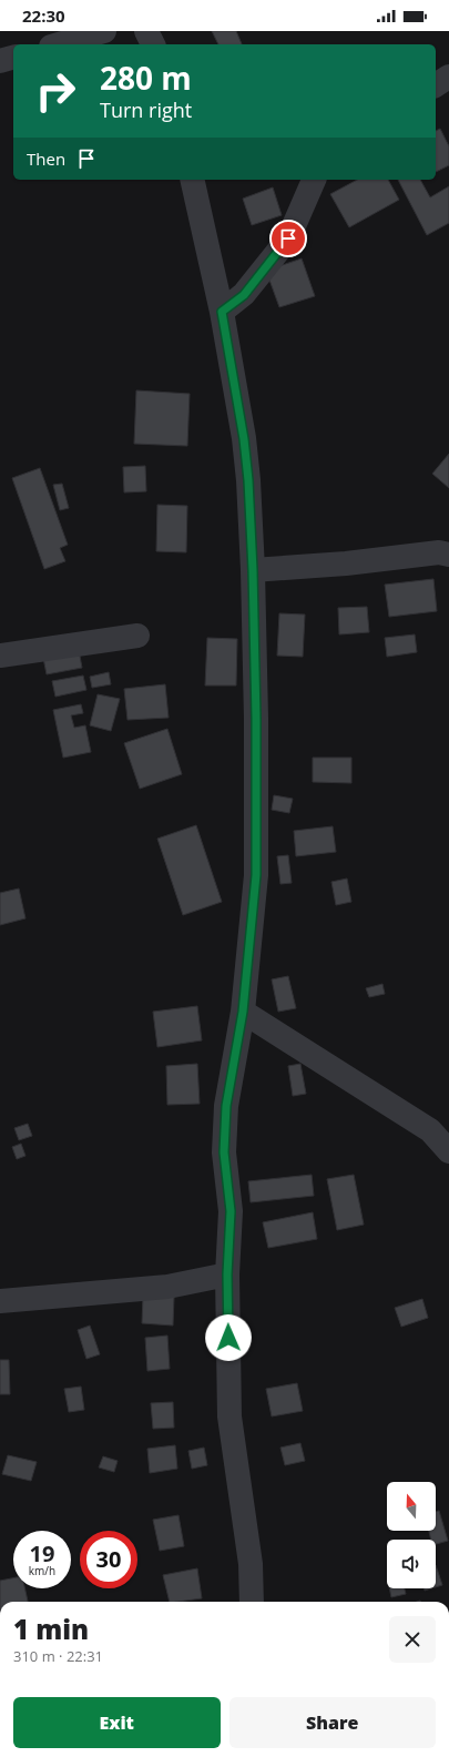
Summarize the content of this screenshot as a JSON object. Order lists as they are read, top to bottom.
{
  "north": "top",
  "page": {
    "status": "22:30",
    "turn": ["280 m", "Turn right"],
    "then": "Then",
    "speed": "19 km/h",
    "limit": "30",
    "heading": ["1 min", "310 m · 22:31"],
    "buttons": ["Exit", "Share"]
  }
}
